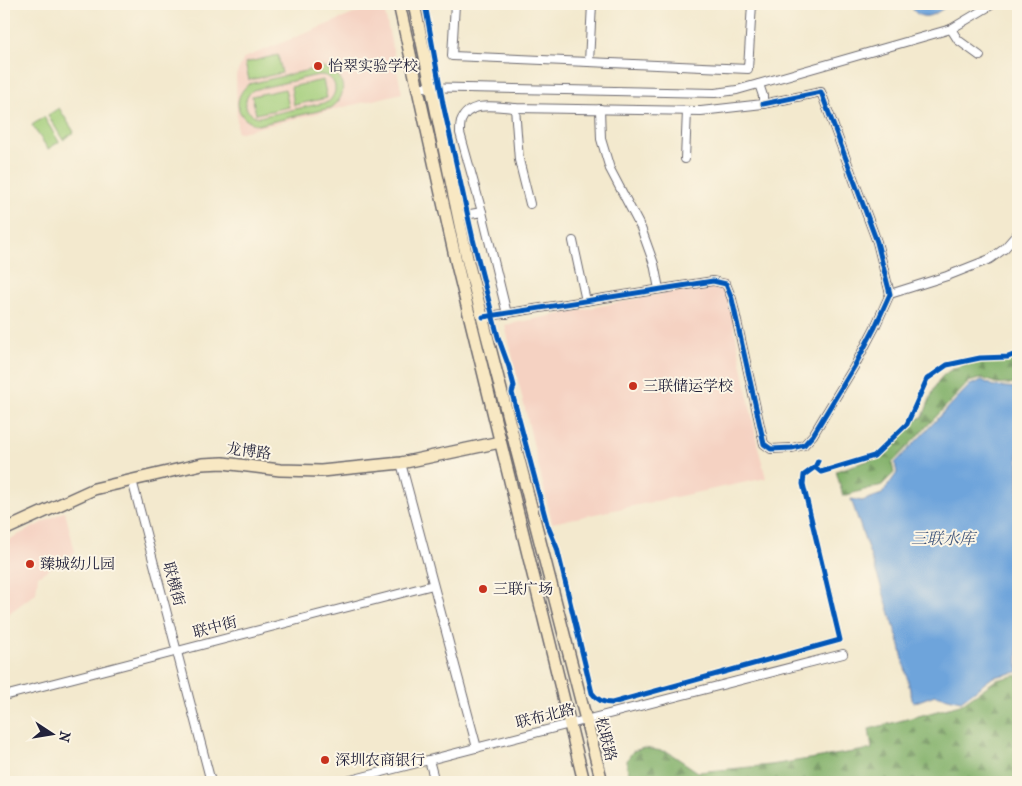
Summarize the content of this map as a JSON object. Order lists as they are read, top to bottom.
{
  "streets": {
    "street": [
      "龙博路",
      "联横街",
      "联中街",
      "联布北路",
      "松联路"
    ]
  },
  "crossings": [
    ["龙博路", "联横街"],
    ["联横街", "联中街"],
    ["联布北路", "松联路"]
  ],
  "water": ["三联水库"],
  "places": [
    "怡翠实验学校",
    "三联储运学校",
    "臻城幼儿园",
    "三联广场",
    "深圳农商银行"
  ],
  "north": "right"
}
